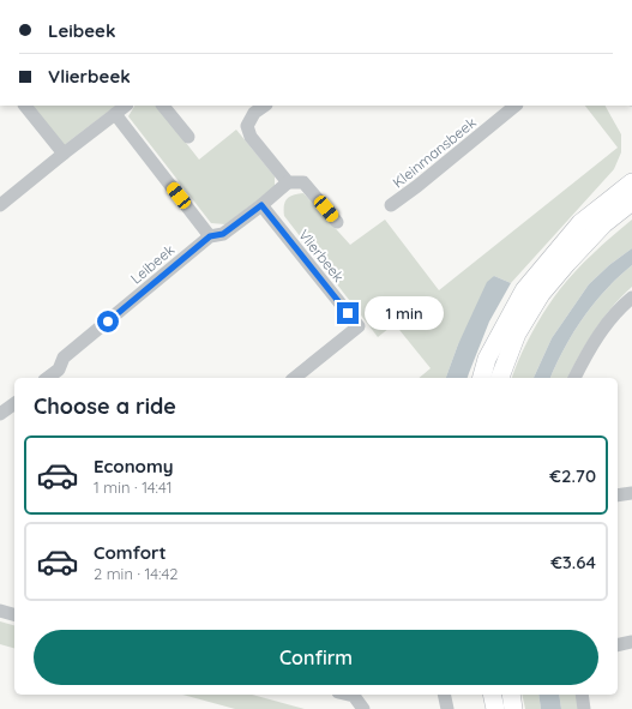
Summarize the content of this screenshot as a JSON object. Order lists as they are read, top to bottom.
{
  "streets": {
    "street": ["Kleinmansbeek", "Vlierbeek", "Leibeek"]
  },
  "crossings": [
    ["Vlierbeek", "Leibeek"]
  ],
  "page": {
    "banner": ["Leibeek", "Vlierbeek"],
    "bubble": "1 min",
    "heading": "Choose a ride",
    "list": [
      {
        "name": "Economy",
        "note": "1 min · 14:41",
        "value": "€2.70"
      },
      {
        "name": "Comfort",
        "note": "2 min · 14:42",
        "value": "€3.64"
      }
    ],
    "buttons": "Confirm"
  }
}
